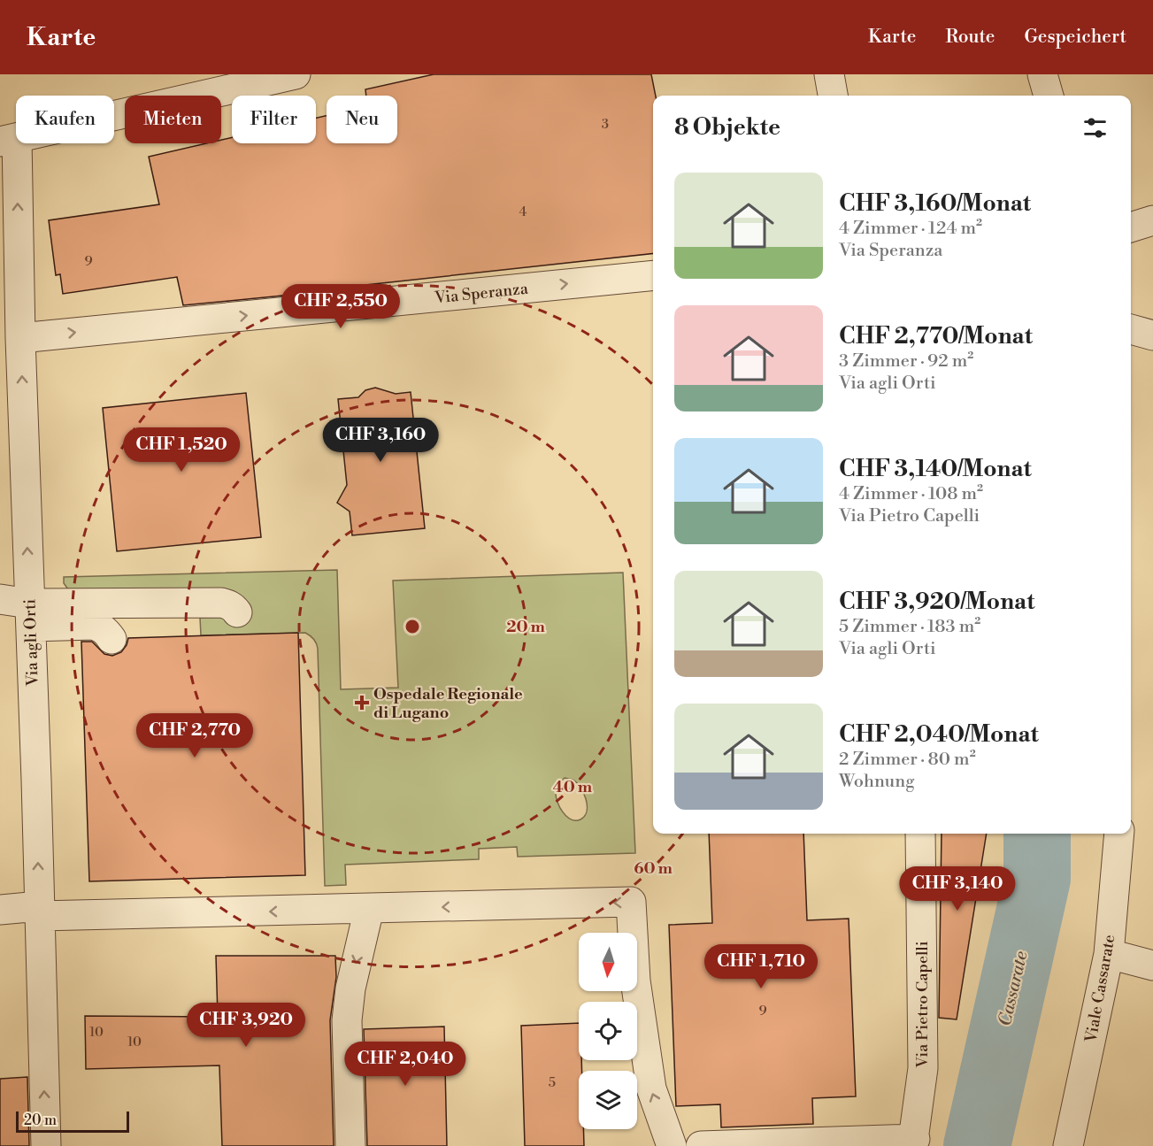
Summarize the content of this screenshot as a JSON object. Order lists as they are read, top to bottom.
{
  "streets": {
    "street": [
      "Via Speranza",
      "Via agli Orti",
      "Viale Cassarate",
      "Via Pietro Capelli"
    ]
  },
  "crossings": [
    ["Via Speranza", "Via agli Orti"]
  ],
  "one_way": ["Via agli Orti"],
  "water": ["Cassarate"],
  "places": {
    "health": ["Ospedale Regionale di Lugano"]
  },
  "house_numbers": [
    "3",
    "4",
    "9",
    "9",
    "10",
    "10",
    "5"
  ],
  "scale_bar": "20 m",
  "north": "bottom",
  "page": {
    "header": "Karte",
    "nav": ["Karte", "Route", "Gespeichert"],
    "chip": [
      "Kaufen",
      "Mieten",
      "Filter",
      "Neu"
    ],
    "heading": "8 Objekte",
    "list": [
      {
        "name": "CHF 3,160/Monat",
        "note": "4 Zimmer · 124 m² · Via Speranza"
      },
      {
        "name": "CHF 2,770/Monat",
        "note": "3 Zimmer · 92 m² · Via agli Orti"
      },
      {
        "name": "CHF 3,140/Monat",
        "note": "4 Zimmer · 108 m² · Via Pietro Capelli"
      },
      {
        "name": "CHF 3,920/Monat",
        "note": "5 Zimmer · 183 m² · Via agli Orti"
      },
      {
        "name": "CHF 2,040/Monat",
        "note": "2 Zimmer · 80 m² · Wohnung"
      }
    ],
    "price": [
      "CHF 2,550",
      "CHF 3,160",
      "CHF 1,520",
      "CHF 2,770",
      "CHF 3,140",
      "CHF 1,710",
      "CHF 3,920",
      "CHF 2,040"
    ],
    "scale": "20 m"
  },
  "rings": ["20 m", "40 m", "60 m"]
}
